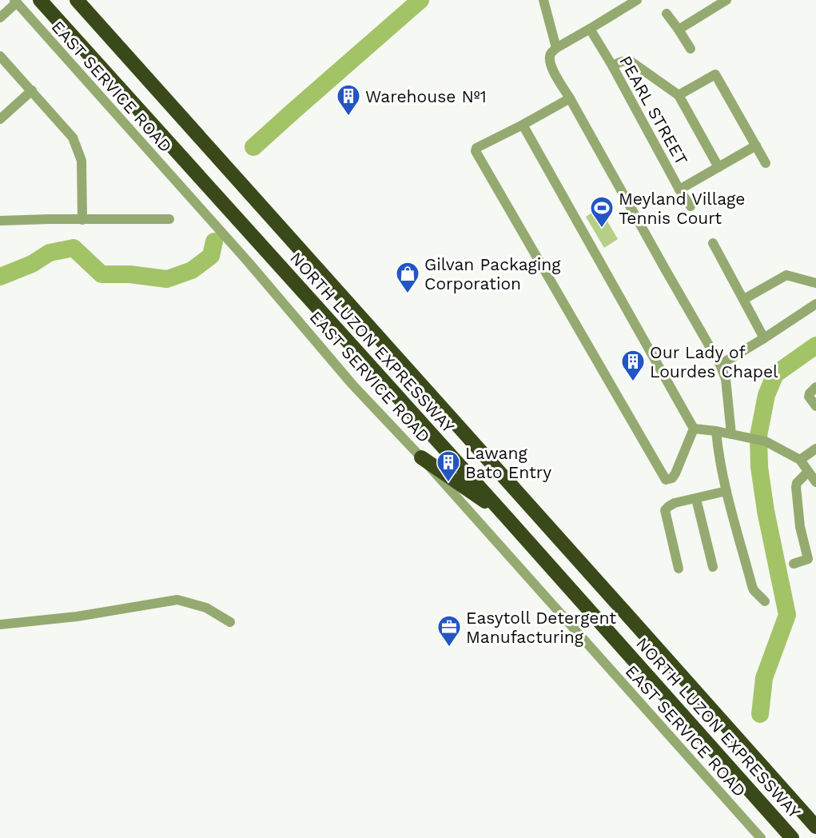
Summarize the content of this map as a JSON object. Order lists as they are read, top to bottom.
{
  "streets": {
    "highway": ["NORTH LUZON EXPRESSWAY"],
    "street": ["EAST SERVICE ROAD", "PEARL STREET"]
  },
  "places": {
    "building": ["Warehouse №1", "Our Lady of Lourdes Chapel", "Lawang Bato Entry"],
    "sports": ["Meyland Village Tennis Court"],
    "shop": ["Gilvan Packaging Corporation"],
    "office": ["Easytoll Detergent Manufacturing"]
  }
}
